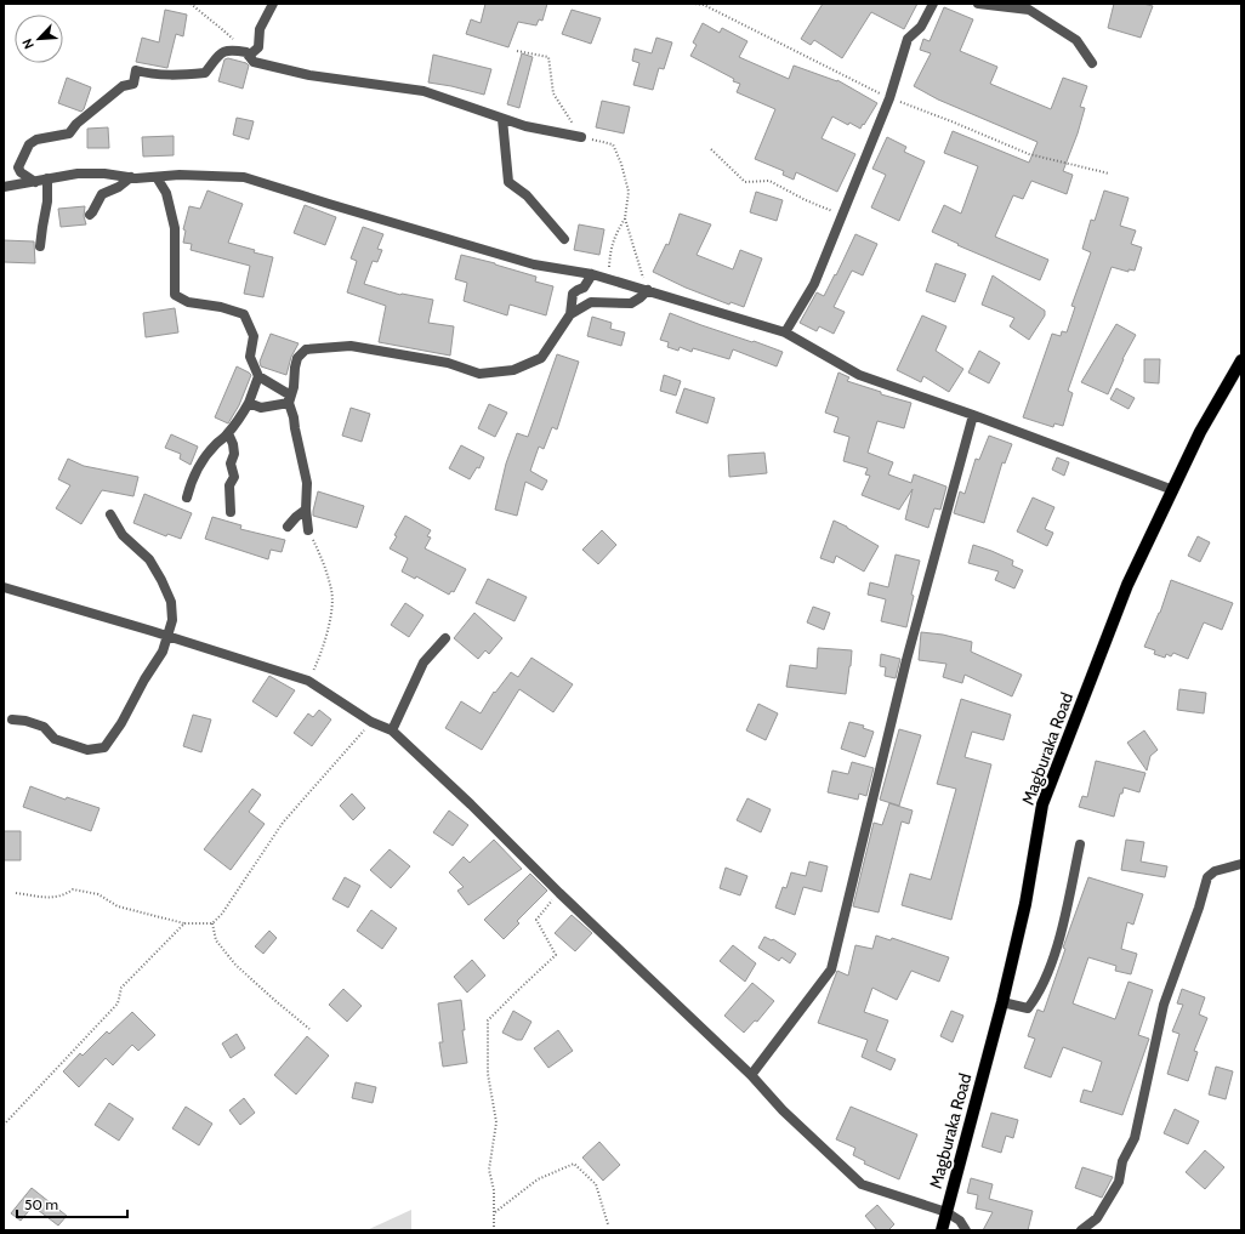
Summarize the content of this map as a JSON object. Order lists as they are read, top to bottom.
{
  "streets": {
    "main road": ["Magburaka Road"]
  },
  "scale_bar": "50 m",
  "north": "bottom left"
}
